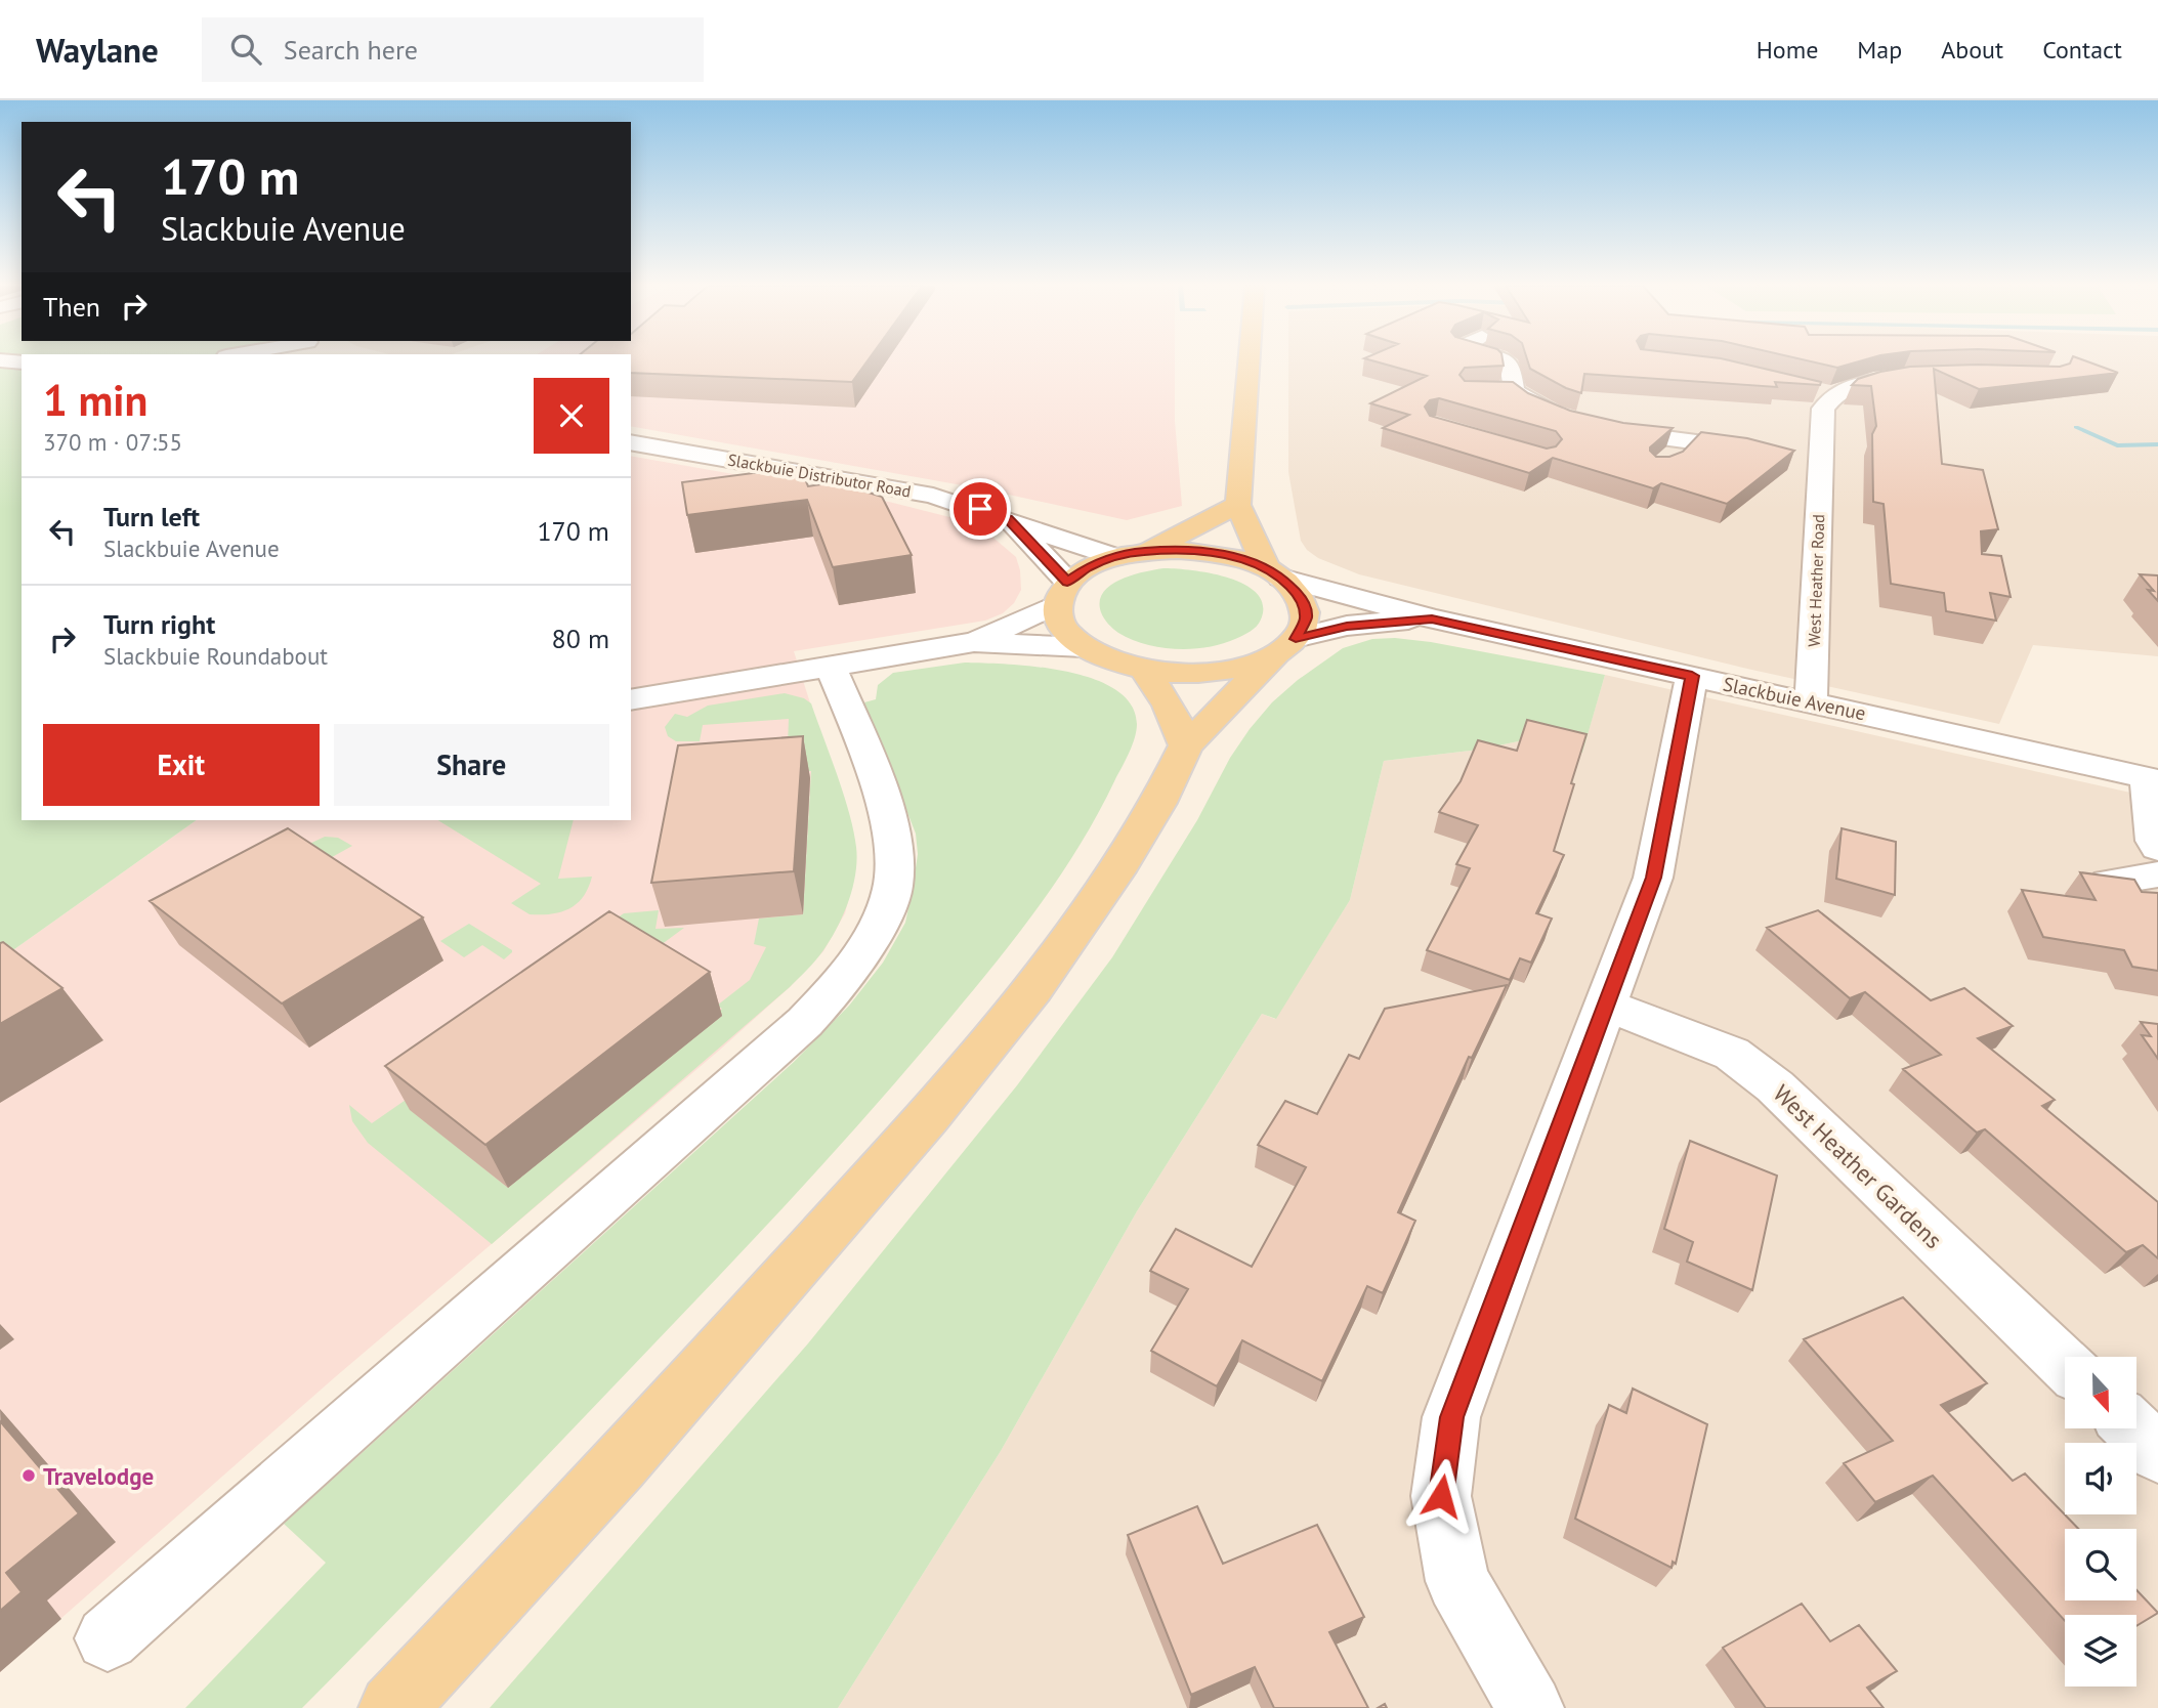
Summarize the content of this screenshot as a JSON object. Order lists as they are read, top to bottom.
{
  "streets": {
    "street": [
      "Slackbuie Distributor Road",
      "West Heather Road",
      "Slackbuie Avenue",
      "West Heather Gardens"
    ]
  },
  "crossings": [
    ["West Heather Road", "Slackbuie Avenue"]
  ],
  "places": ["Travelodge"],
  "north": "bottom",
  "page": {
    "header": "Waylane",
    "search": "Search here",
    "nav": [
      "Home",
      "Map",
      "About",
      "Contact"
    ],
    "turn": ["170 m", "Slackbuie Avenue"],
    "then": "Then",
    "heading": ["1 min", "370 m · 07:55"],
    "list": [
      {
        "name": "Turn left",
        "note": "Slackbuie Avenue",
        "value": "170 m"
      },
      {
        "name": "Turn right",
        "note": "Slackbuie Roundabout",
        "value": "80 m"
      }
    ],
    "buttons": ["Exit", "Share"]
  }
}
